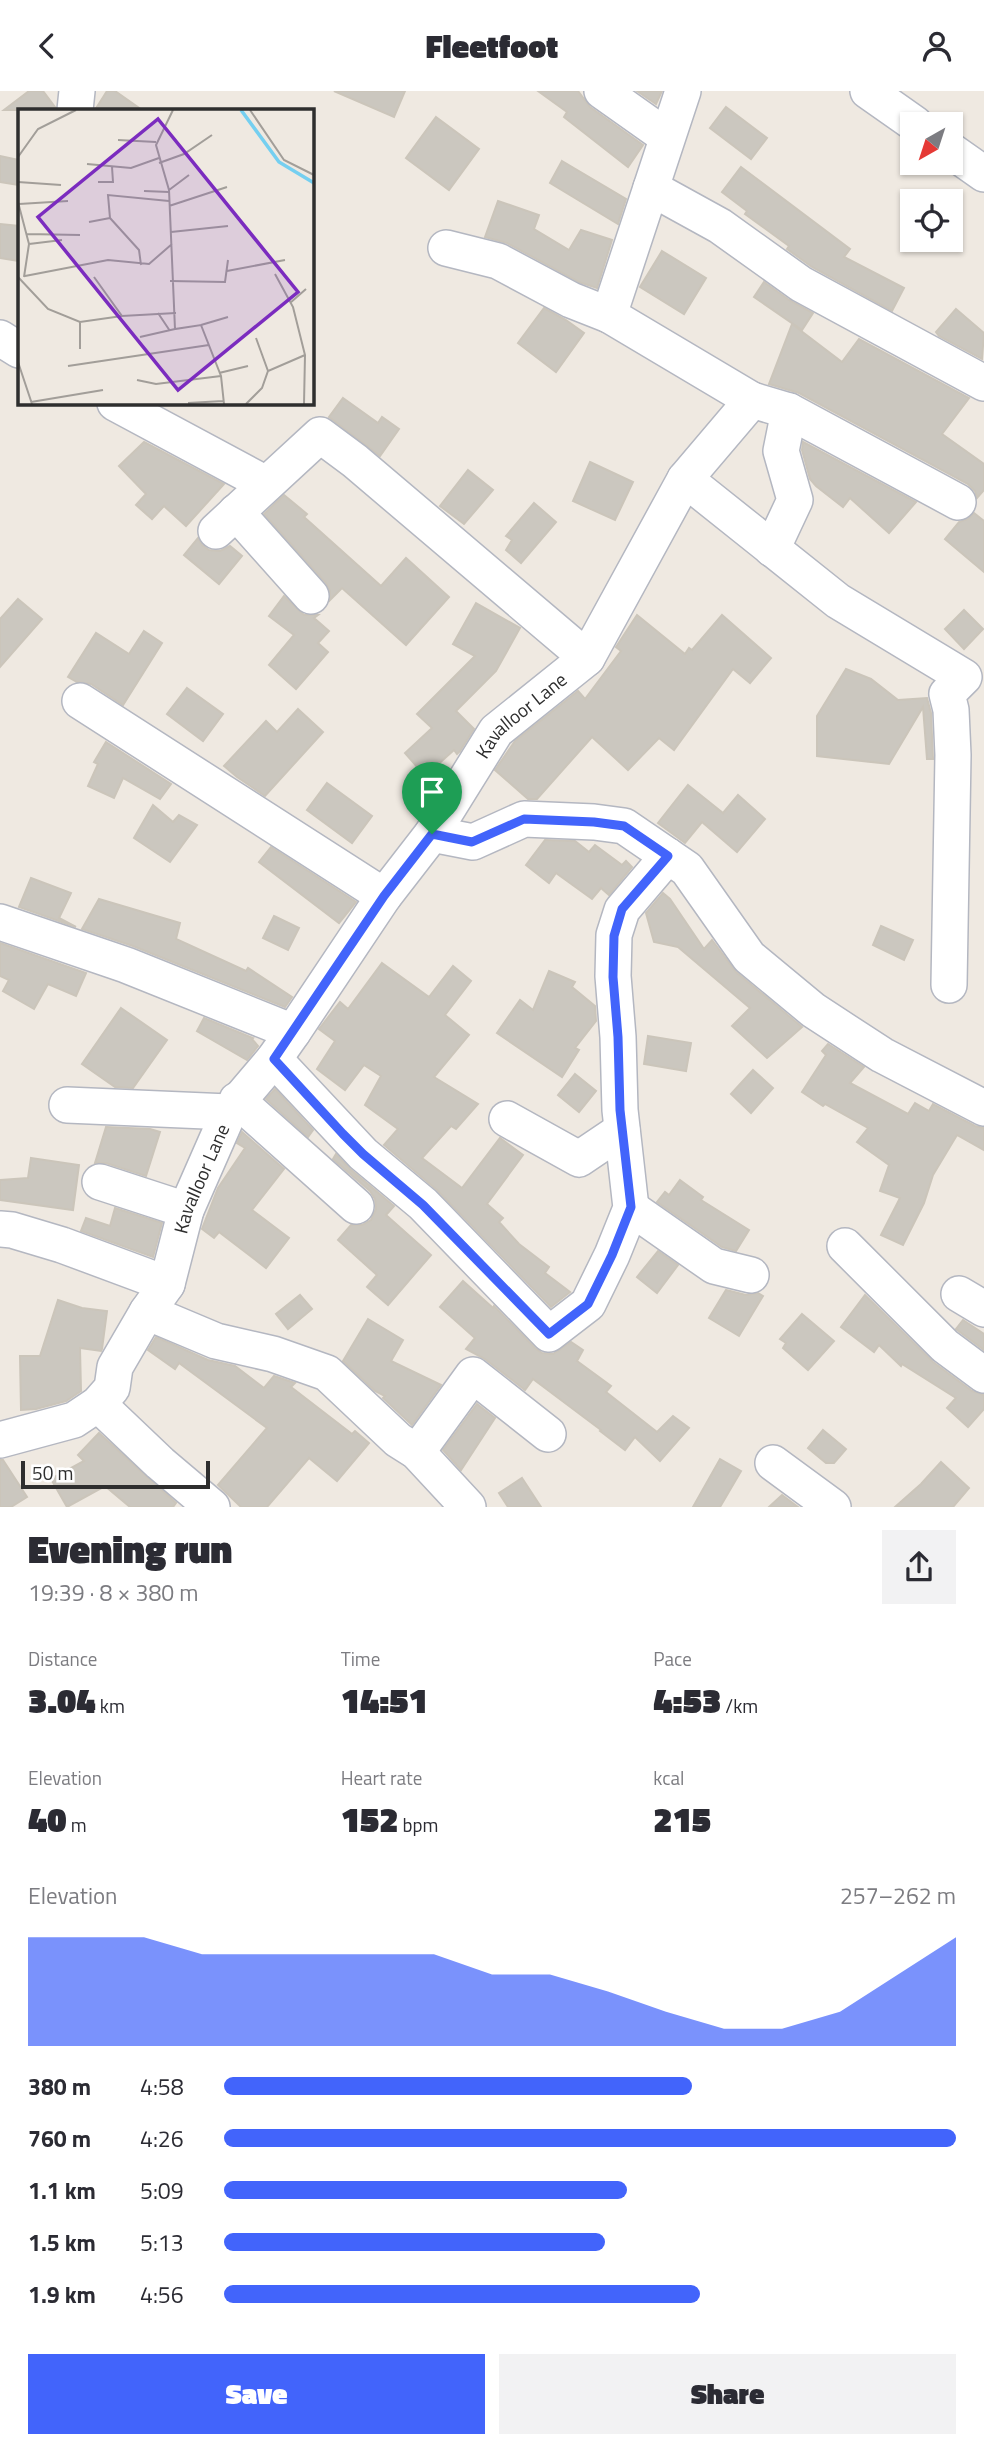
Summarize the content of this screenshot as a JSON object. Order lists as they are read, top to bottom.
{
  "streets": {
    "street": ["Kavalloor Lane"]
  },
  "scale_bar": "50 m",
  "north": "bottom left",
  "page": {
    "header": "Fleetfoot",
    "scale": "50 m",
    "heading": ["Evening run", "19:39 · 8 × 380 m"],
    "stats": [
      ["Distance", "3.04 km"],
      ["Time", "14:51"],
      ["Pace", "4:53 /km"],
      ["Elevation", "40 m"],
      ["Heart rate", "152 bpm"],
      ["kcal", "215"]
    ],
    "chart": ["Elevation", "257–262 m"],
    "list": [
      {
        "name": "380 m",
        "note": "4:58"
      },
      {
        "name": "760 m",
        "note": "4:26"
      },
      {
        "name": "1.1 km",
        "note": "5:09"
      },
      {
        "name": "1.5 km",
        "note": "5:13"
      },
      {
        "name": "1.9 km",
        "note": "4:56"
      }
    ],
    "buttons": ["Save", "Share"]
  }
}
